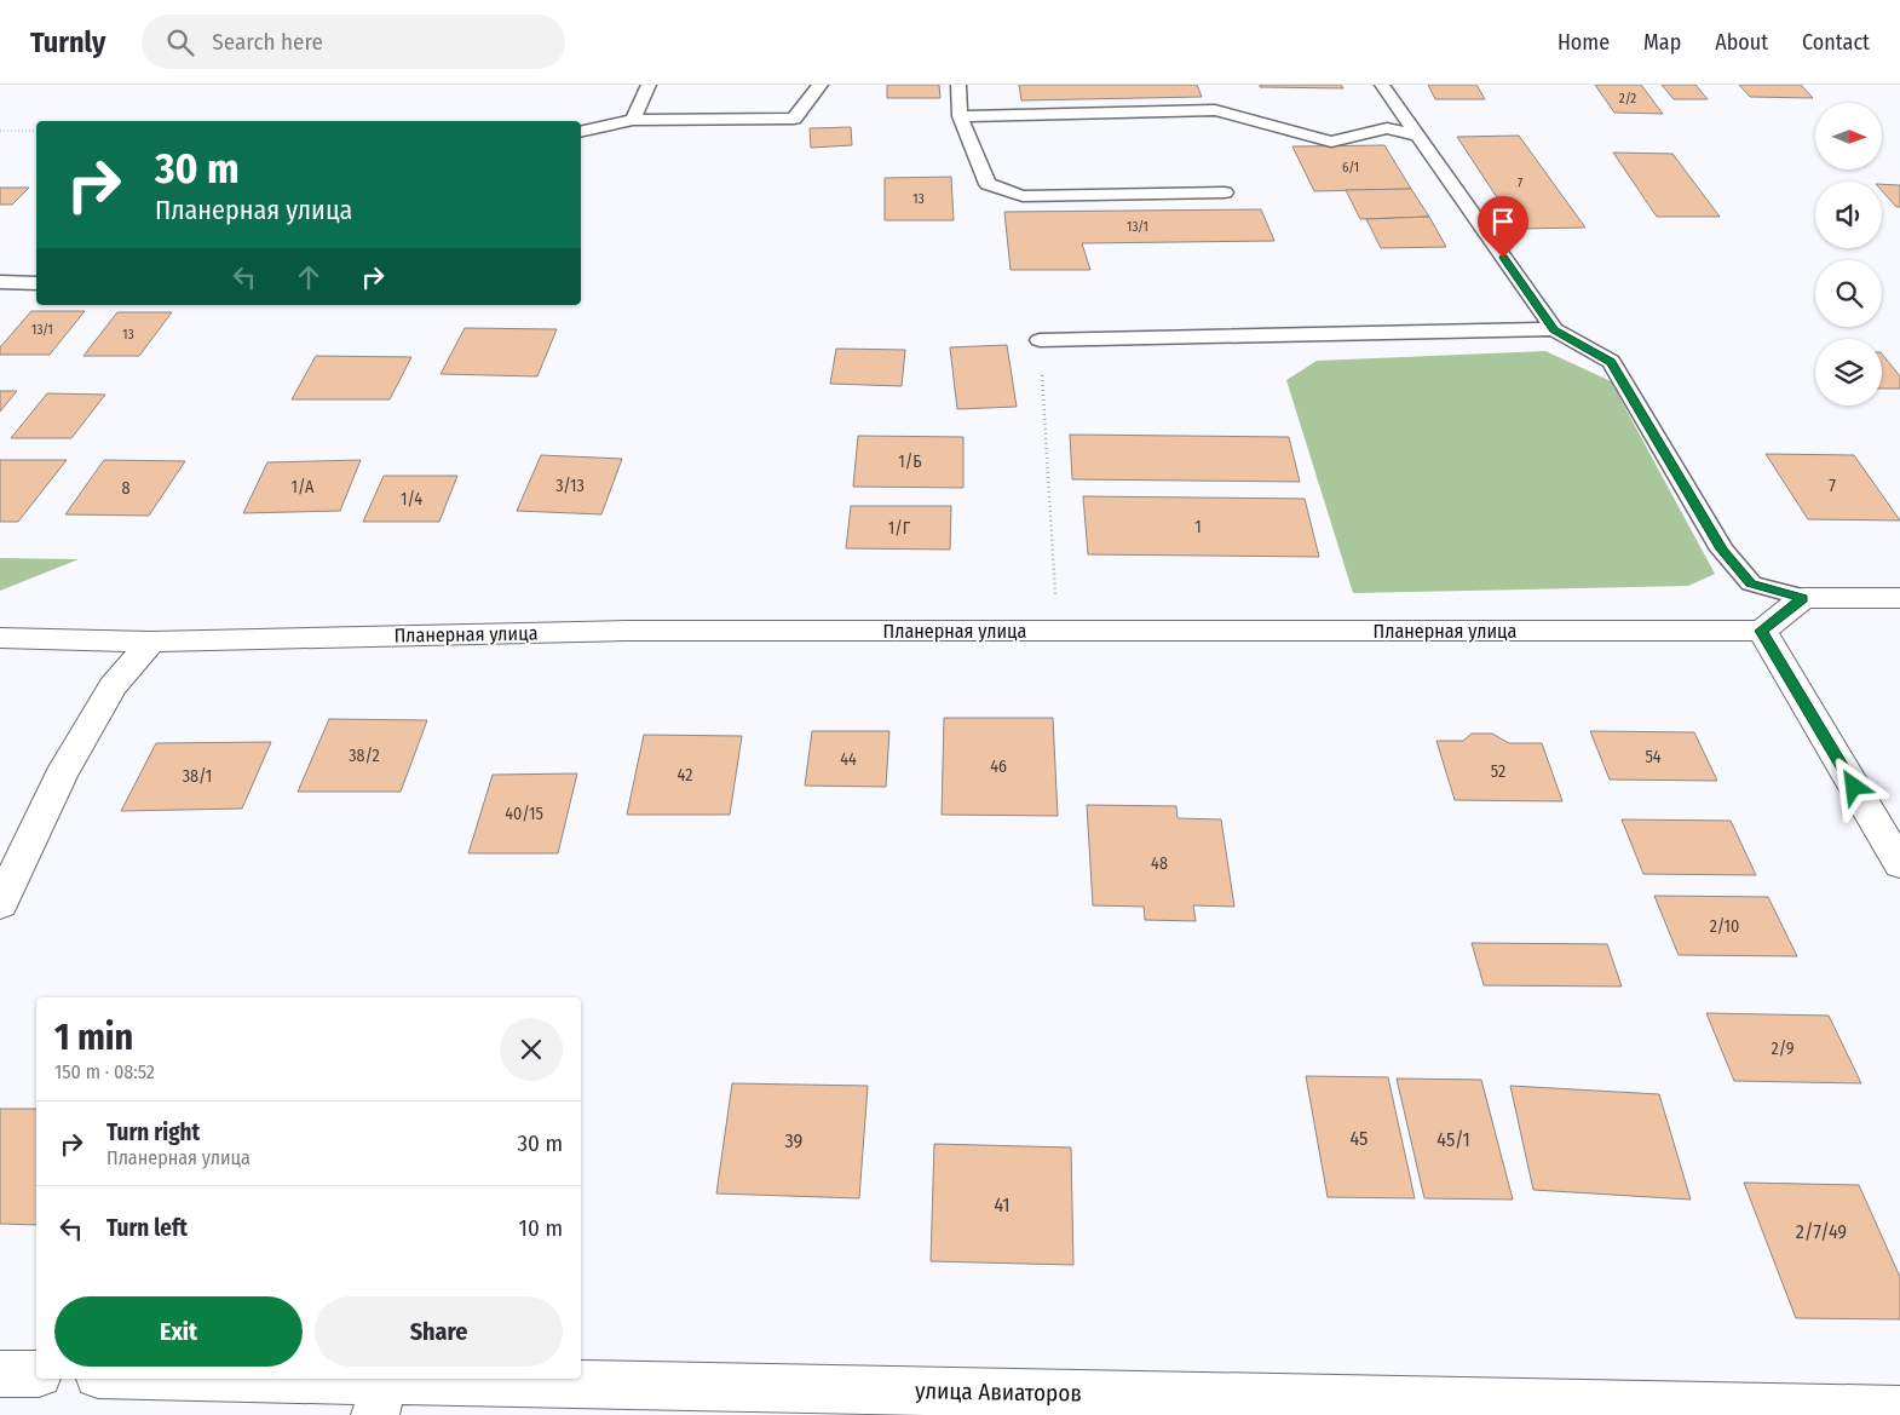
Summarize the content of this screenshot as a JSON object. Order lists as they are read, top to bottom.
{
  "streets": {
    "street": ["Планерная улица", "улица Авиаторов"]
  },
  "house_numbers": [
    "2/2",
    "6/1",
    "7",
    "13",
    "13/1",
    "13/1",
    "13",
    "1/Б",
    "3/13",
    "7",
    "1/А",
    "8",
    "1/4",
    "1",
    "1/Г",
    "38/2",
    "54",
    "44",
    "46",
    "52",
    "42",
    "38/1",
    "40/15",
    "48",
    "2/10",
    "2/9",
    "45",
    "45/1",
    "39",
    "41",
    "2/7/49"
  ],
  "north": "right",
  "page": {
    "header": "Turnly",
    "search": "Search here",
    "nav": [
      "Home",
      "Map",
      "About",
      "Contact"
    ],
    "turn": ["30 m", "Планерная улица"],
    "heading": ["1 min", "150 m · 08:52"],
    "list": [
      {
        "name": "Turn right",
        "note": "Планерная улица",
        "value": "30 m"
      },
      {
        "name": "Turn left",
        "value": "10 m"
      }
    ],
    "buttons": ["Exit", "Share"]
  }
}
